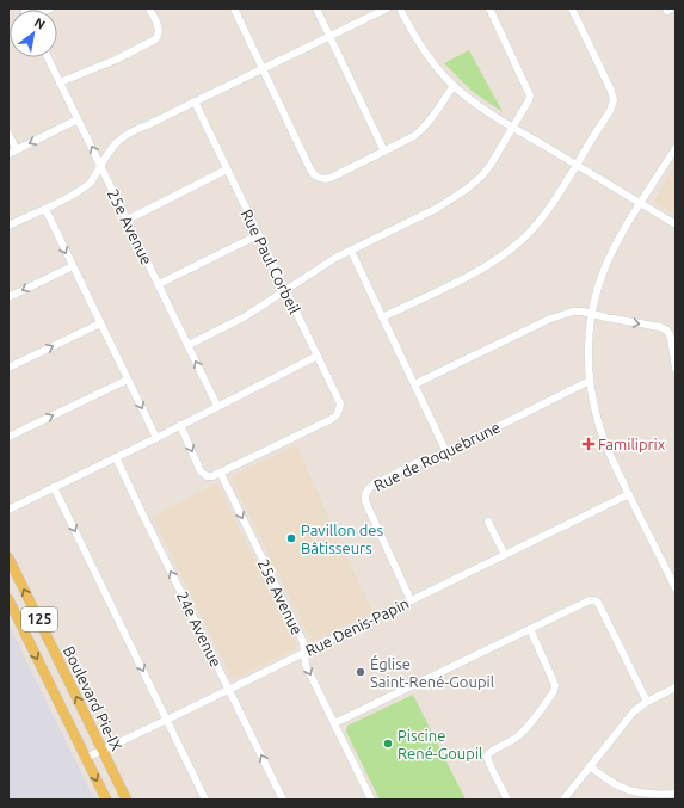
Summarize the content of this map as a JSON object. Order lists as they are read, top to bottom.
{
  "streets": {
    "main road": ["125", "Boulevard Pie-IX"],
    "street": [
      "25e Avenue",
      "Rue Paul Corbeil",
      "Rue de Roquebrune",
      "Rue Denis-Papin",
      "24e Avenue"
    ]
  },
  "crossings": [
    ["25e Avenue", "Rue Paul Corbeil"],
    ["25e Avenue", "Rue Denis-Papin"],
    ["Rue de Roquebrune", "Rue Denis-Papin"],
    ["125", "Rue Denis-Papin"],
    ["Rue Denis-Papin", "24e Avenue"],
    ["Rue Denis-Papin", "Boulevard Pie-IX"]
  ],
  "one_way": ["24e Avenue"],
  "places": {
    "health": ["Familiprix"],
    "other": ["Pavillon des Bâtisseurs", "Église Saint-René-Goupil", "Piscine René-Goupil"]
  },
  "north": "top right"
}
